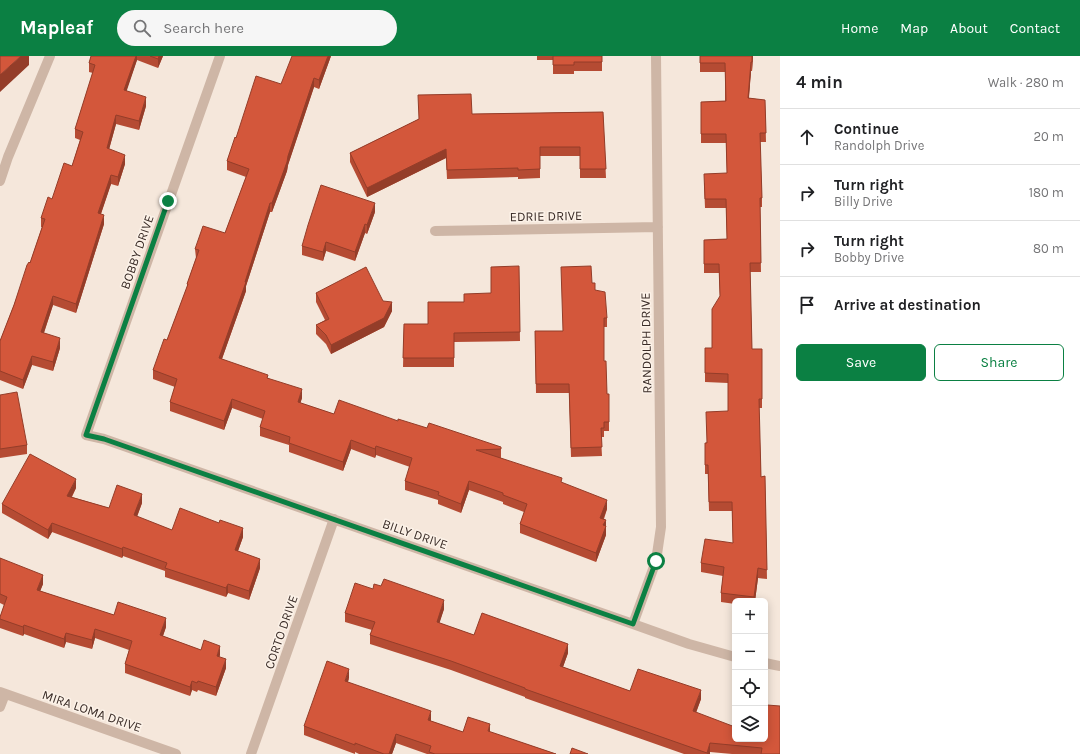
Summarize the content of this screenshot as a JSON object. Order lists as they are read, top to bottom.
{
  "streets": {
    "street": [
      "EDRIE DRIVE",
      "BOBBY DRIVE",
      "RANDOLPH DRIVE",
      "BILLY DRIVE",
      "CORTO DRIVE",
      "MIRA LOMA DRIVE"
    ]
  },
  "crossings": [
    ["EDRIE DRIVE", "RANDOLPH DRIVE"],
    ["BOBBY DRIVE", "BILLY DRIVE"],
    ["RANDOLPH DRIVE", "BILLY DRIVE"],
    ["BILLY DRIVE", "CORTO DRIVE"]
  ],
  "page": {
    "header": "Mapleaf",
    "search": "Search here",
    "nav": [
      "Home",
      "Map",
      "About",
      "Contact"
    ],
    "heading": ["4 min", "Walk · 280 m"],
    "list": [
      ["Continue", "Randolph Drive", "20 m"],
      ["Turn right", "Billy Drive", "180 m"],
      ["Turn right", "Bobby Drive", "80 m"],
      "Arrive at destination"
    ],
    "buttons": ["Save", "Share"],
    "map_buttons": ["+", "−"]
  }
}
